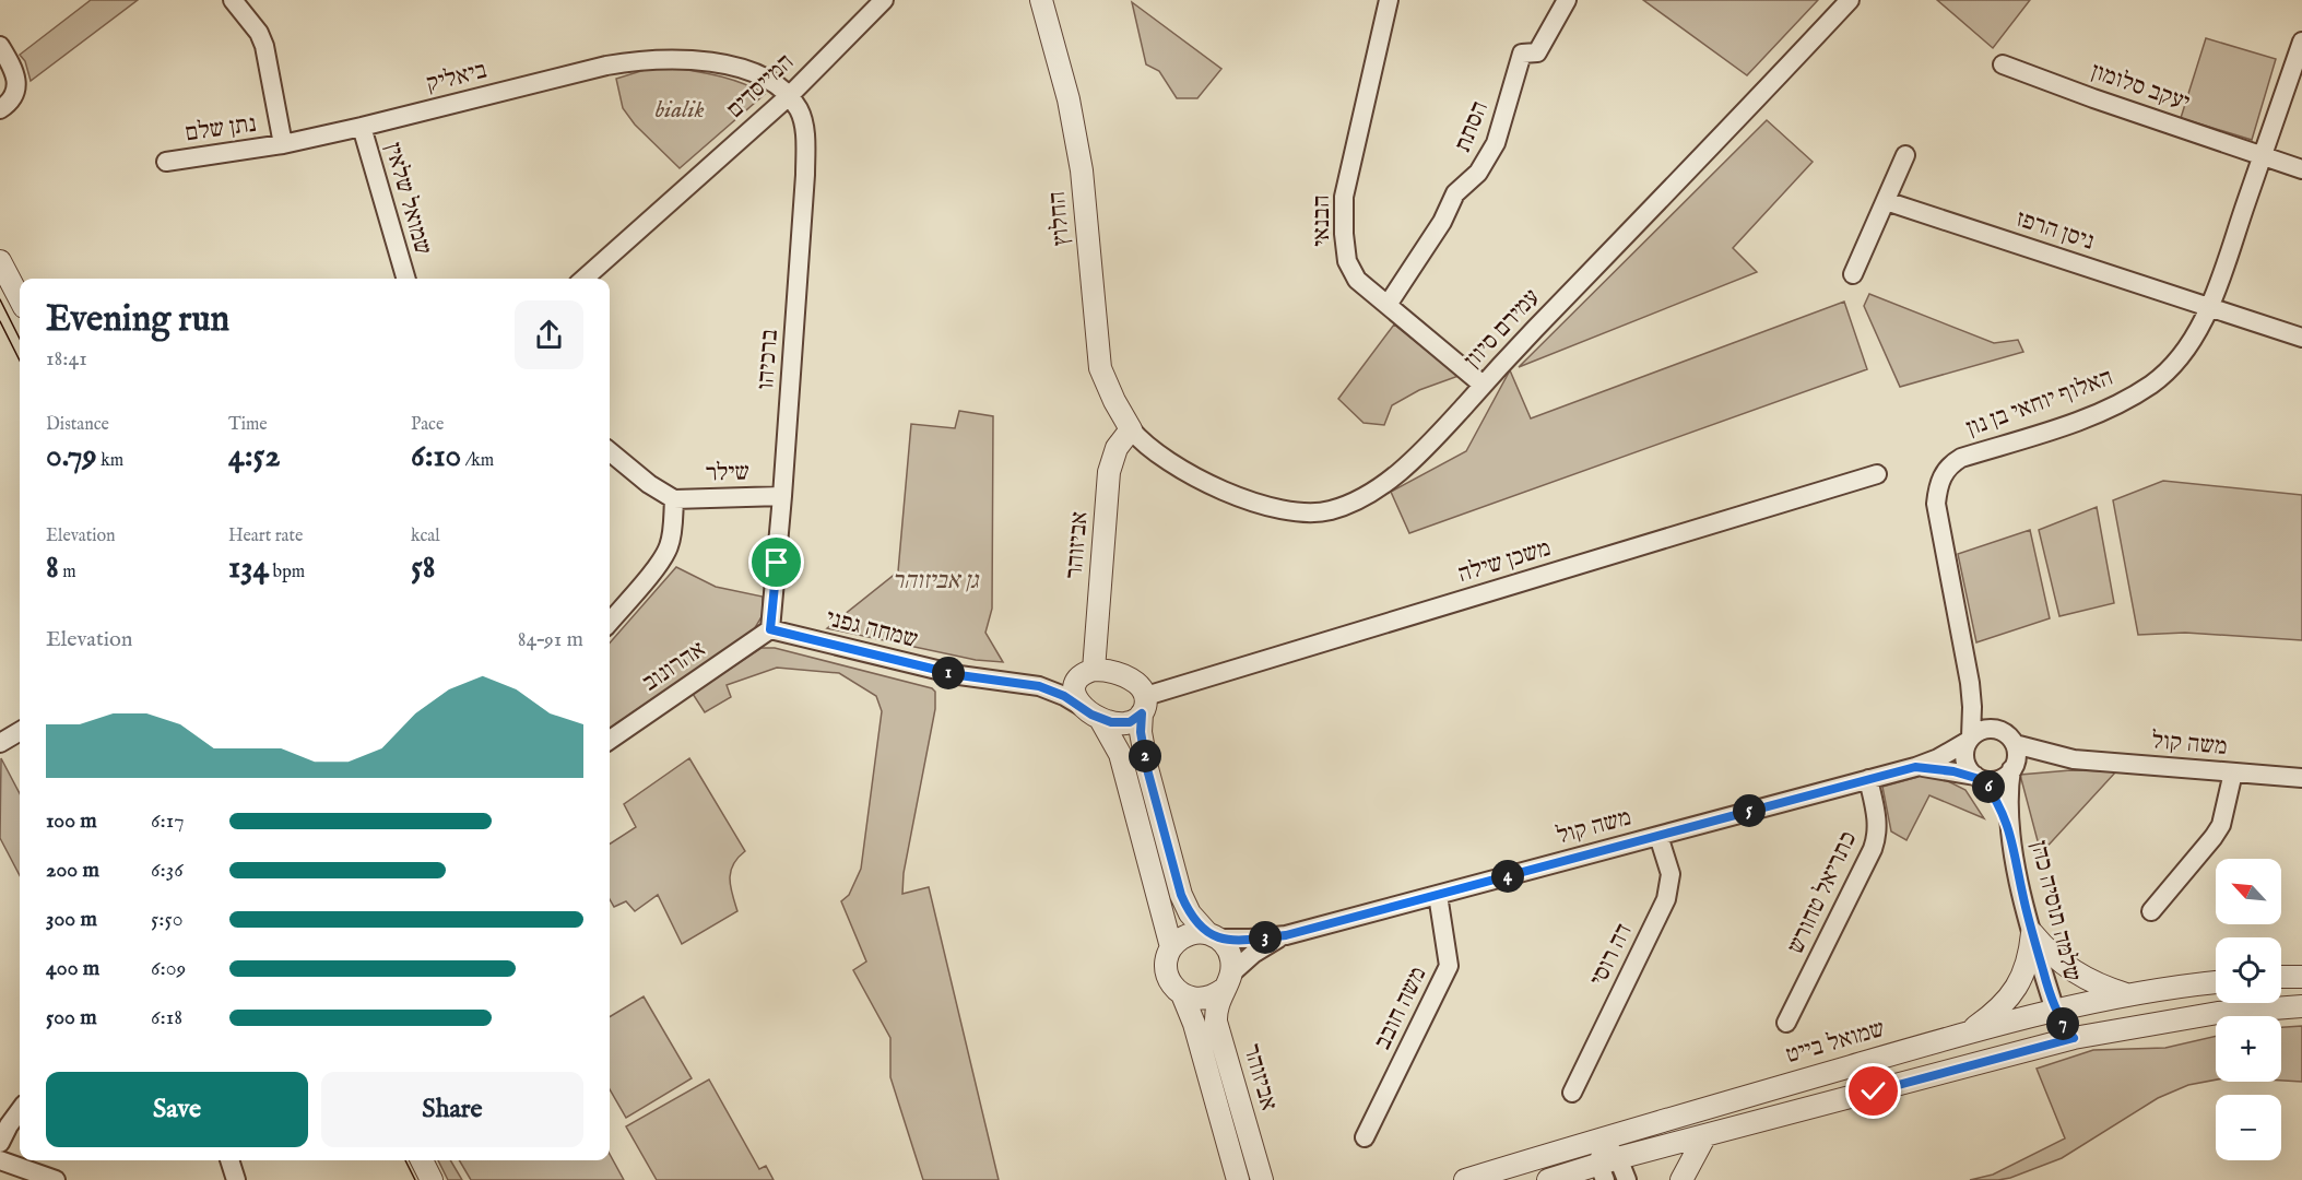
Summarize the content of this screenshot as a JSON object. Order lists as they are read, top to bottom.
{
  "streets": {
    "street": [
      "ביאליק",
      "המייסדים",
      "יעקב סלומון",
      "הסתת",
      "נתן שלם",
      "שמואל שלאין",
      "החלוץ",
      "הבנאי",
      "ניסן הרפז",
      "עמירם סיוון",
      "ברכיהו",
      "האלוף יוחאי בן נון",
      "שילר",
      "אביזוהר",
      "משכן שילה",
      "שמחה גפני",
      "אהרונוב",
      "משה קול",
      "כתריאל טחורש",
      "שלמה תוסיה כהן",
      "דה רוסי",
      "משה חובב",
      "שמואל בייט"
    ]
  },
  "crossings": [
    ["ביאליק", "המייסדים"],
    ["ביאליק", "נתן שלם"],
    ["ביאליק", "שמואל שלאין"],
    ["ביאליק", "ברכיהו"],
    ["המייסדים", "ברכיהו"],
    ["יעקב סלומון", "האלוף יוחאי בן נון"],
    ["הסתת", "הבנאי"],
    ["החלוץ", "עמירם סיוון"],
    ["החלוץ", "אביזוהר"],
    ["הבנאי", "עמירם סיוון"],
    ["ניסן הרפז", "האלוף יוחאי בן נון"],
    ["עמירם סיוון", "אביזוהר"],
    ["ברכיהו", "שילר"],
    ["ברכיהו", "שמחה גפני"],
    ["ברכיהו", "אהרונוב"],
    ["האלוף יוחאי בן נון", "משה קול"],
    ["האלוף יוחאי בן נון", "שלמה תוסיה כהן"],
    ["אביזוהר", "משכן שילה"],
    ["אביזוהר", "שמחה גפני"],
    ["אביזוהר", "משה קול"],
    ["משכן שילה", "שמחה גפני"],
    ["שמחה גפני", "אהרונוב"],
    ["משה קול", "כתריאל טחורש"],
    ["משה קול", "שלמה תוסיה כהן"],
    ["משה קול", "דה רוסי"],
    ["משה קול", "משה חובב"],
    ["שלמה תוסיה כהן", "שמואל בייט"]
  ],
  "parks": ["bialik", "גן אביזוהר"],
  "north": "top left",
  "page": {
    "heading": ["Evening run", "18:41"],
    "stats": [
      ["Distance", "0.79 km"],
      ["Time", "4:52"],
      ["Pace", "6:10 /km"],
      ["Elevation", "8 m"],
      ["Heart rate", "134 bpm"],
      ["kcal", "58"]
    ],
    "chart": ["Elevation", "84–91 m"],
    "pins": [
      "1",
      "2",
      "6",
      "5",
      "4",
      "3",
      "7"
    ],
    "list": [
      {
        "name": "100 m",
        "note": "6:17"
      },
      {
        "name": "200 m",
        "note": "6:36"
      },
      {
        "name": "300 m",
        "note": "5:50"
      },
      {
        "name": "400 m",
        "note": "6:09"
      },
      {
        "name": "500 m",
        "note": "6:18"
      }
    ],
    "map_buttons": ["+", "−"],
    "buttons": ["Save", "Share"]
  }
}
